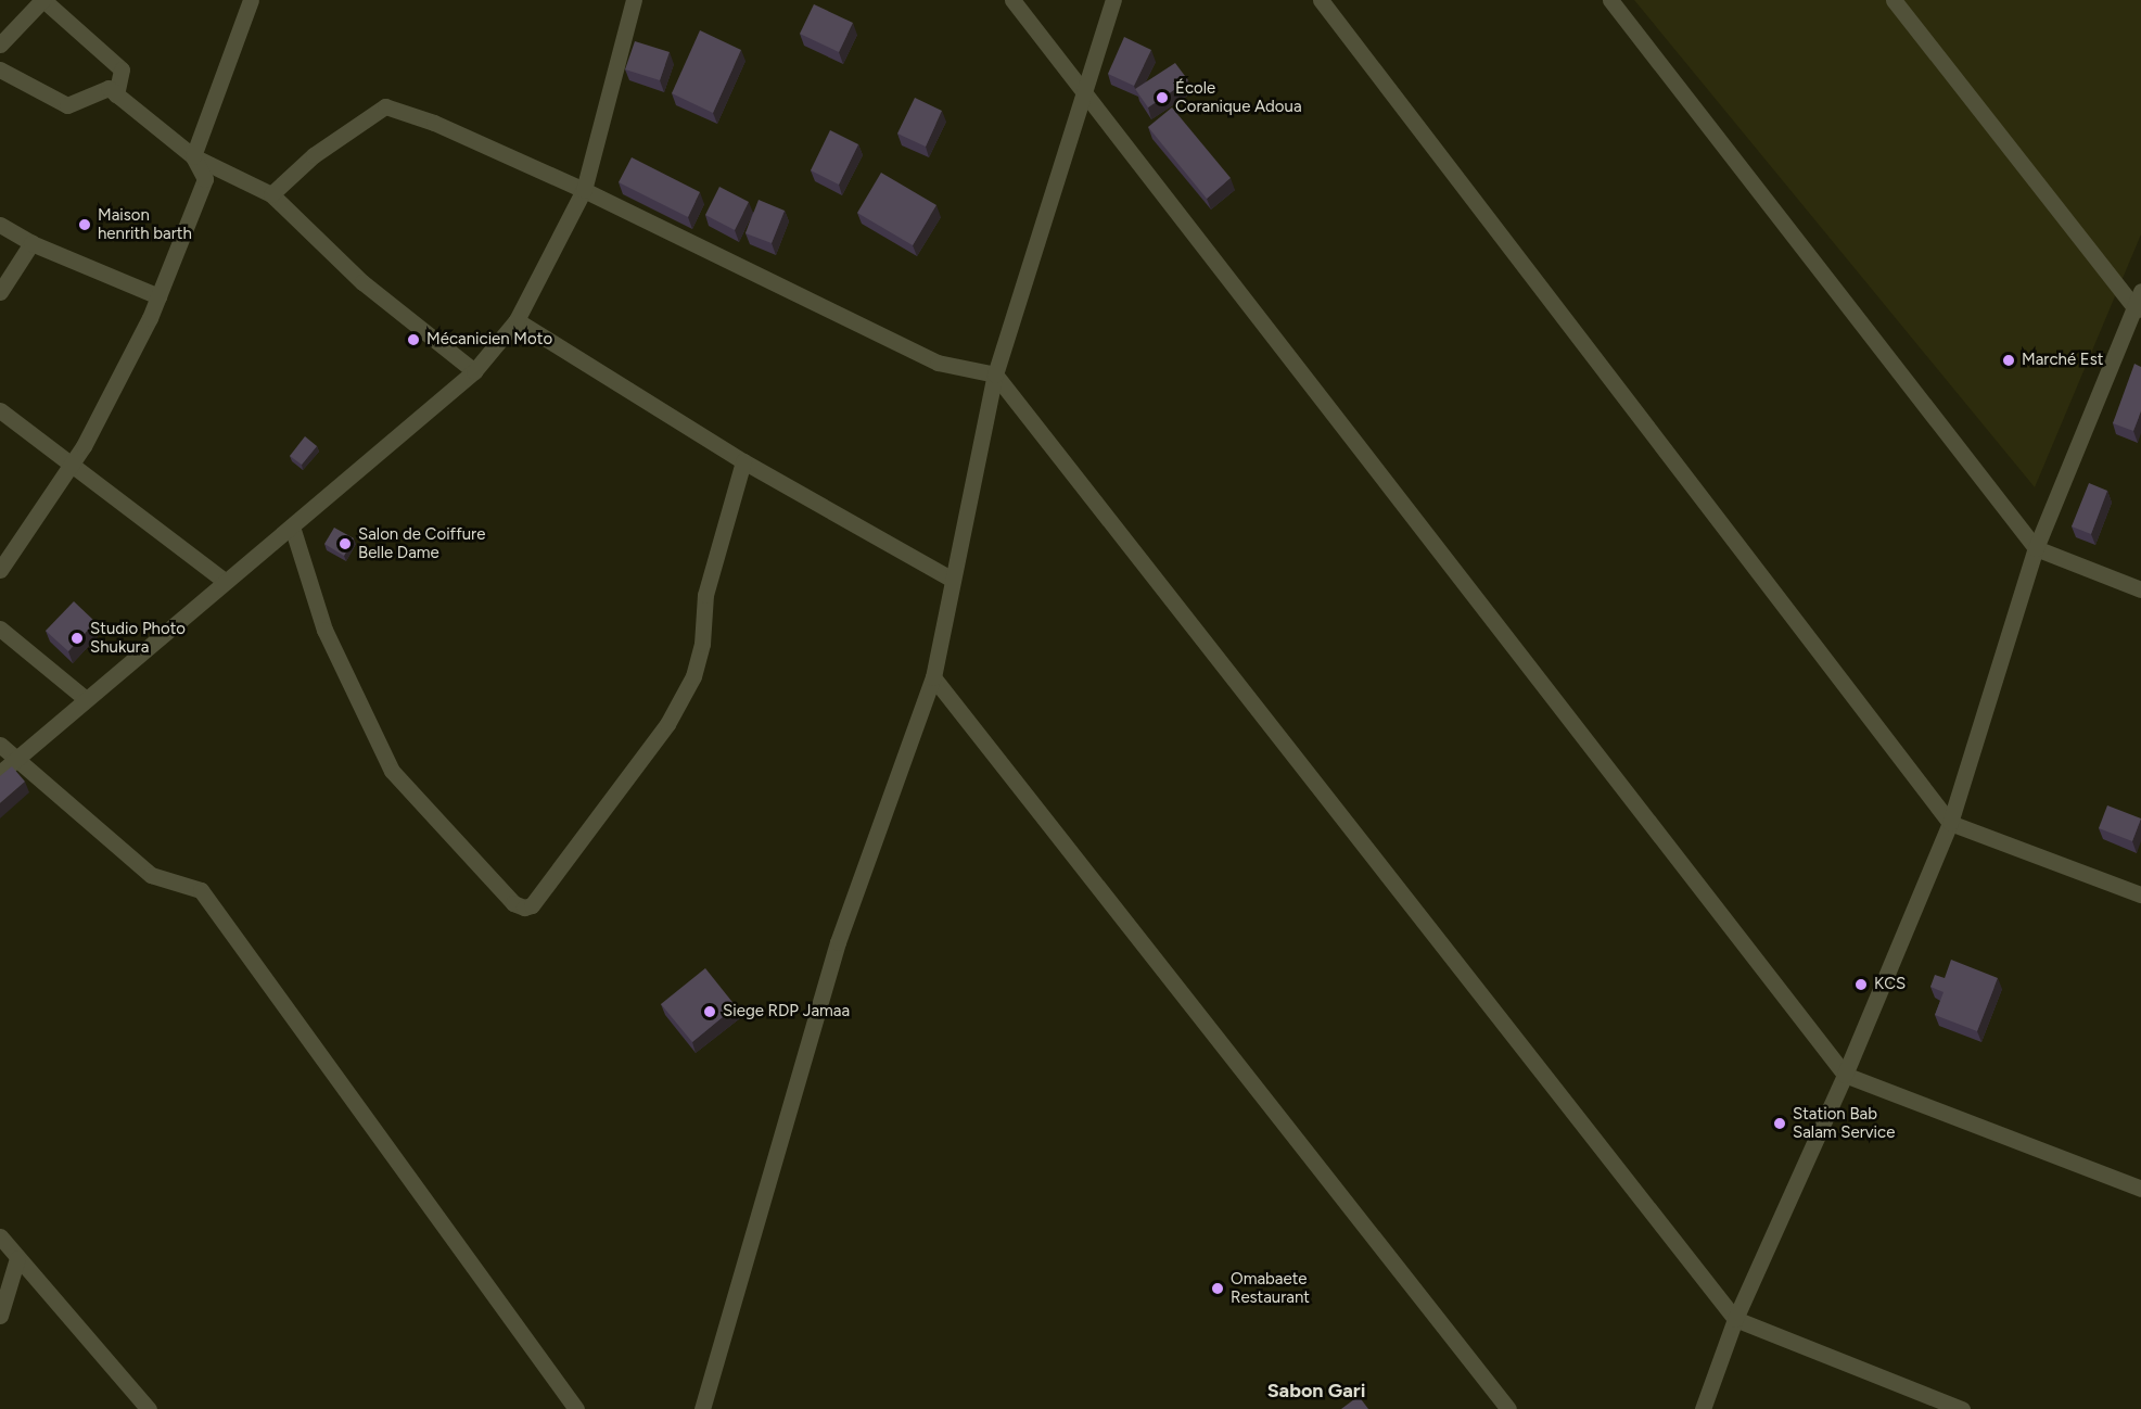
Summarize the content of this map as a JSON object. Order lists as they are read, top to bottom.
{
  "districts": ["Sabon Gari"],
  "places": [
    "École Coranique Adoua",
    "Maison henrith barth",
    "Mécanicien Moto",
    "Marché Est",
    "Salon de Coiffure Belle Dame",
    "Studio Photo Shukura",
    "KCS",
    "Siege RDP Jamaa",
    "Station Bab Salam Service",
    "Omabaete Restaurant"
  ]
}
